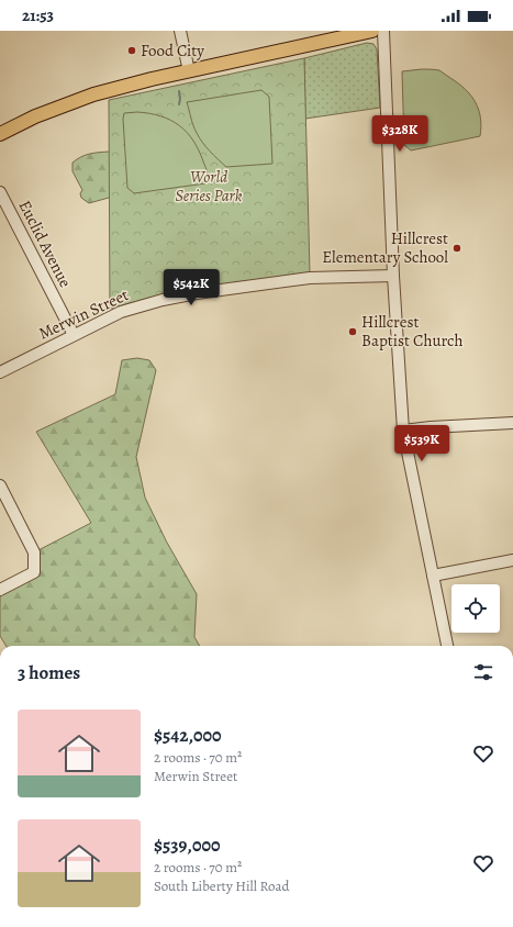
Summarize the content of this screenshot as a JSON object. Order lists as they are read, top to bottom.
{
  "streets": {
    "street": ["Euclid Avenue", "Merwin Street"]
  },
  "crossings": [
    ["Euclid Avenue", "Merwin Street"]
  ],
  "parks": ["World Series Park"],
  "places": ["Food City", "Hillcrest Elementary School", "Hillcrest Baptist Church"],
  "page": {
    "status": "21:53",
    "price": ["$328K", "$542K", "$539K"],
    "heading": "3 homes",
    "list": [
      {
        "name": "$542,000",
        "note": "2 rooms · 70 m² · Merwin Street"
      },
      {
        "name": "$539,000",
        "note": "2 rooms · 70 m² · South Liberty Hill Road"
      }
    ]
  }
}
